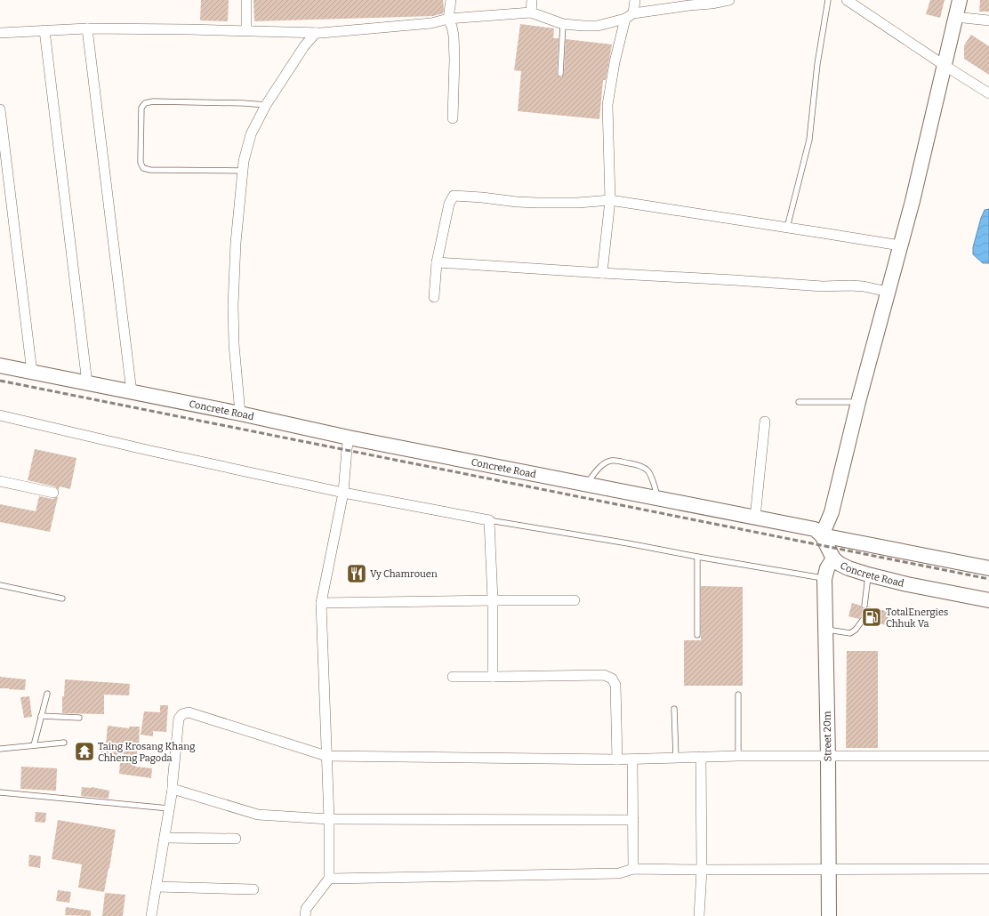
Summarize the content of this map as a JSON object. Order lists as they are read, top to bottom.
{
  "streets": {
    "street": ["Concrete Road", "Street 20m"]
  },
  "crossings": [
    ["Concrete Road", "Street 20m"]
  ],
  "places": {
    "restaurant": ["Vy Chamrouen"],
    "fuel station": ["TotalEnergies Chhuk Va"],
    "temple": ["Taing Krosang Khang Chherng Pagoda"]
  }
}
